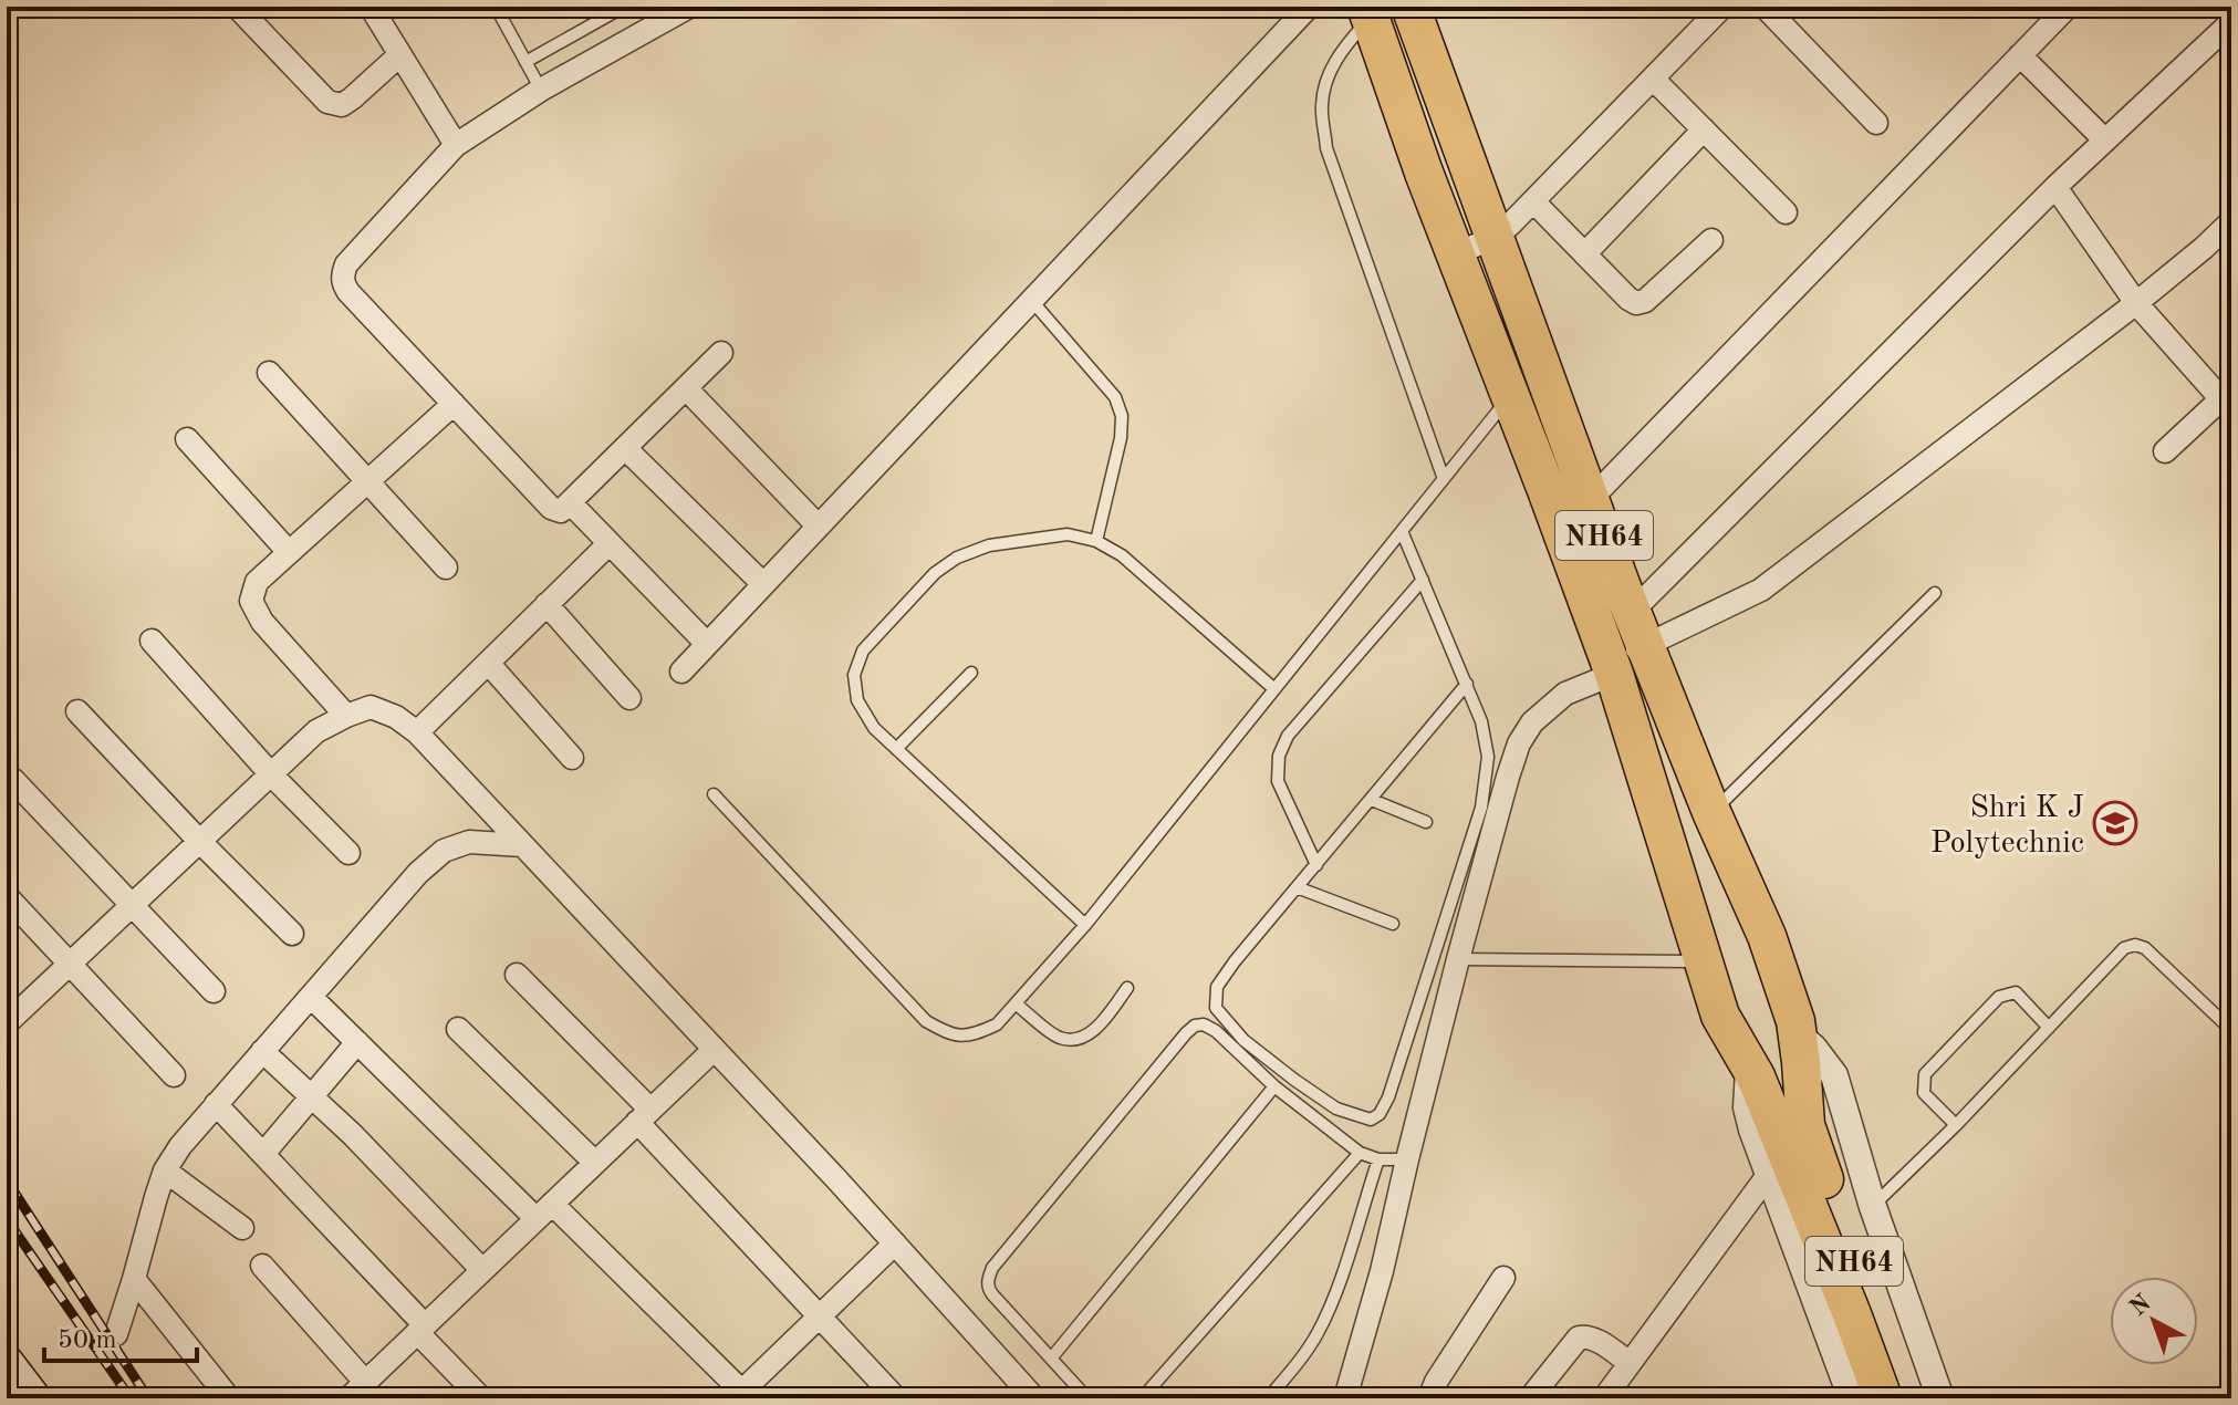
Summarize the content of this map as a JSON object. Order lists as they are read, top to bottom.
{
  "streets": {
    "highway": ["NH64"]
  },
  "places": {
    "school or university": ["Shri K J Polytechnic"]
  },
  "scale_bar": "50 m",
  "north": "top left"
}
